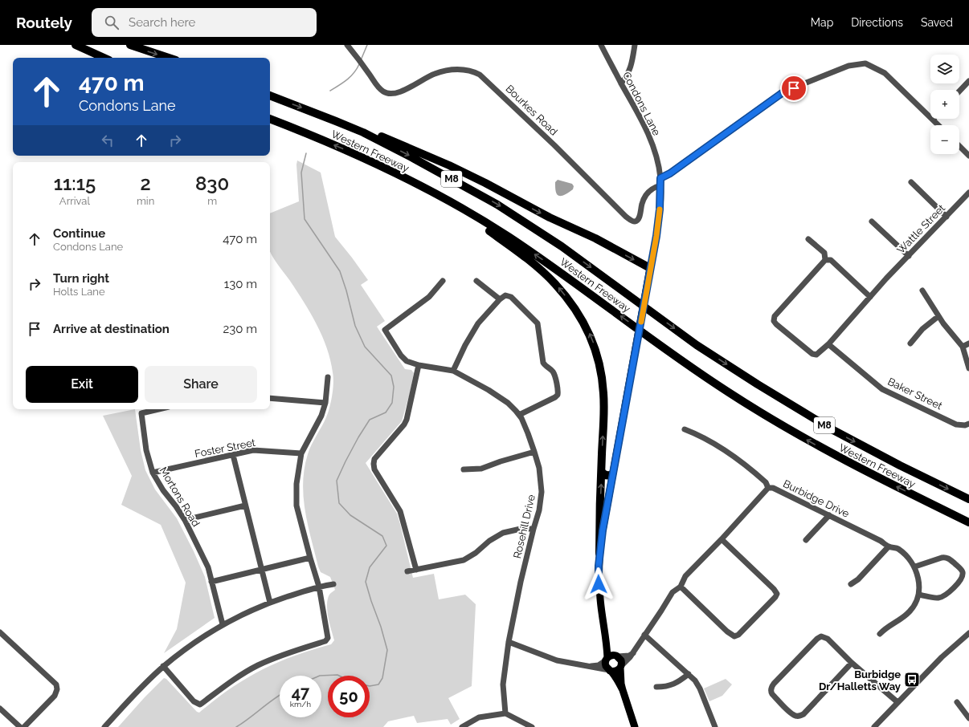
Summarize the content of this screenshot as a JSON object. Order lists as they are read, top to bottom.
{
  "streets": {
    "highway": ["Western Freeway", "M8"],
    "street": [
      "Condons Lane",
      "Bourkes Road",
      "Wattle Street",
      "Baker Street",
      "Foster Street",
      "Mortons Road",
      "Burbidge Drive",
      "Rosehill Drive"
    ]
  },
  "crossings": [
    ["Condons Lane", "Bourkes Road"],
    ["Wattle Street", "Baker Street"],
    ["Foster Street", "Mortons Road"]
  ],
  "places": {
    "bus stop": ["Burbidge Dr/Halletts Way"]
  },
  "page": {
    "header": "Routely",
    "search": "Search here",
    "nav": ["Map", "Directions", "Saved"],
    "map_buttons": ["+", "−"],
    "turn": ["470 m", "Condons Lane"],
    "eta": [
      "11:15",
      "Arrival",
      "2",
      "min",
      "830",
      "m"
    ],
    "list": [
      {
        "name": "Continue",
        "note": "Condons Lane",
        "value": "470 m"
      },
      {
        "name": "Turn right",
        "note": "Holts Lane",
        "value": "130 m"
      },
      {
        "name": "Arrive at destination",
        "value": "230 m"
      }
    ],
    "buttons": ["Exit", "Share"],
    "speed": "47 km/h",
    "limit": "50"
  }
}
